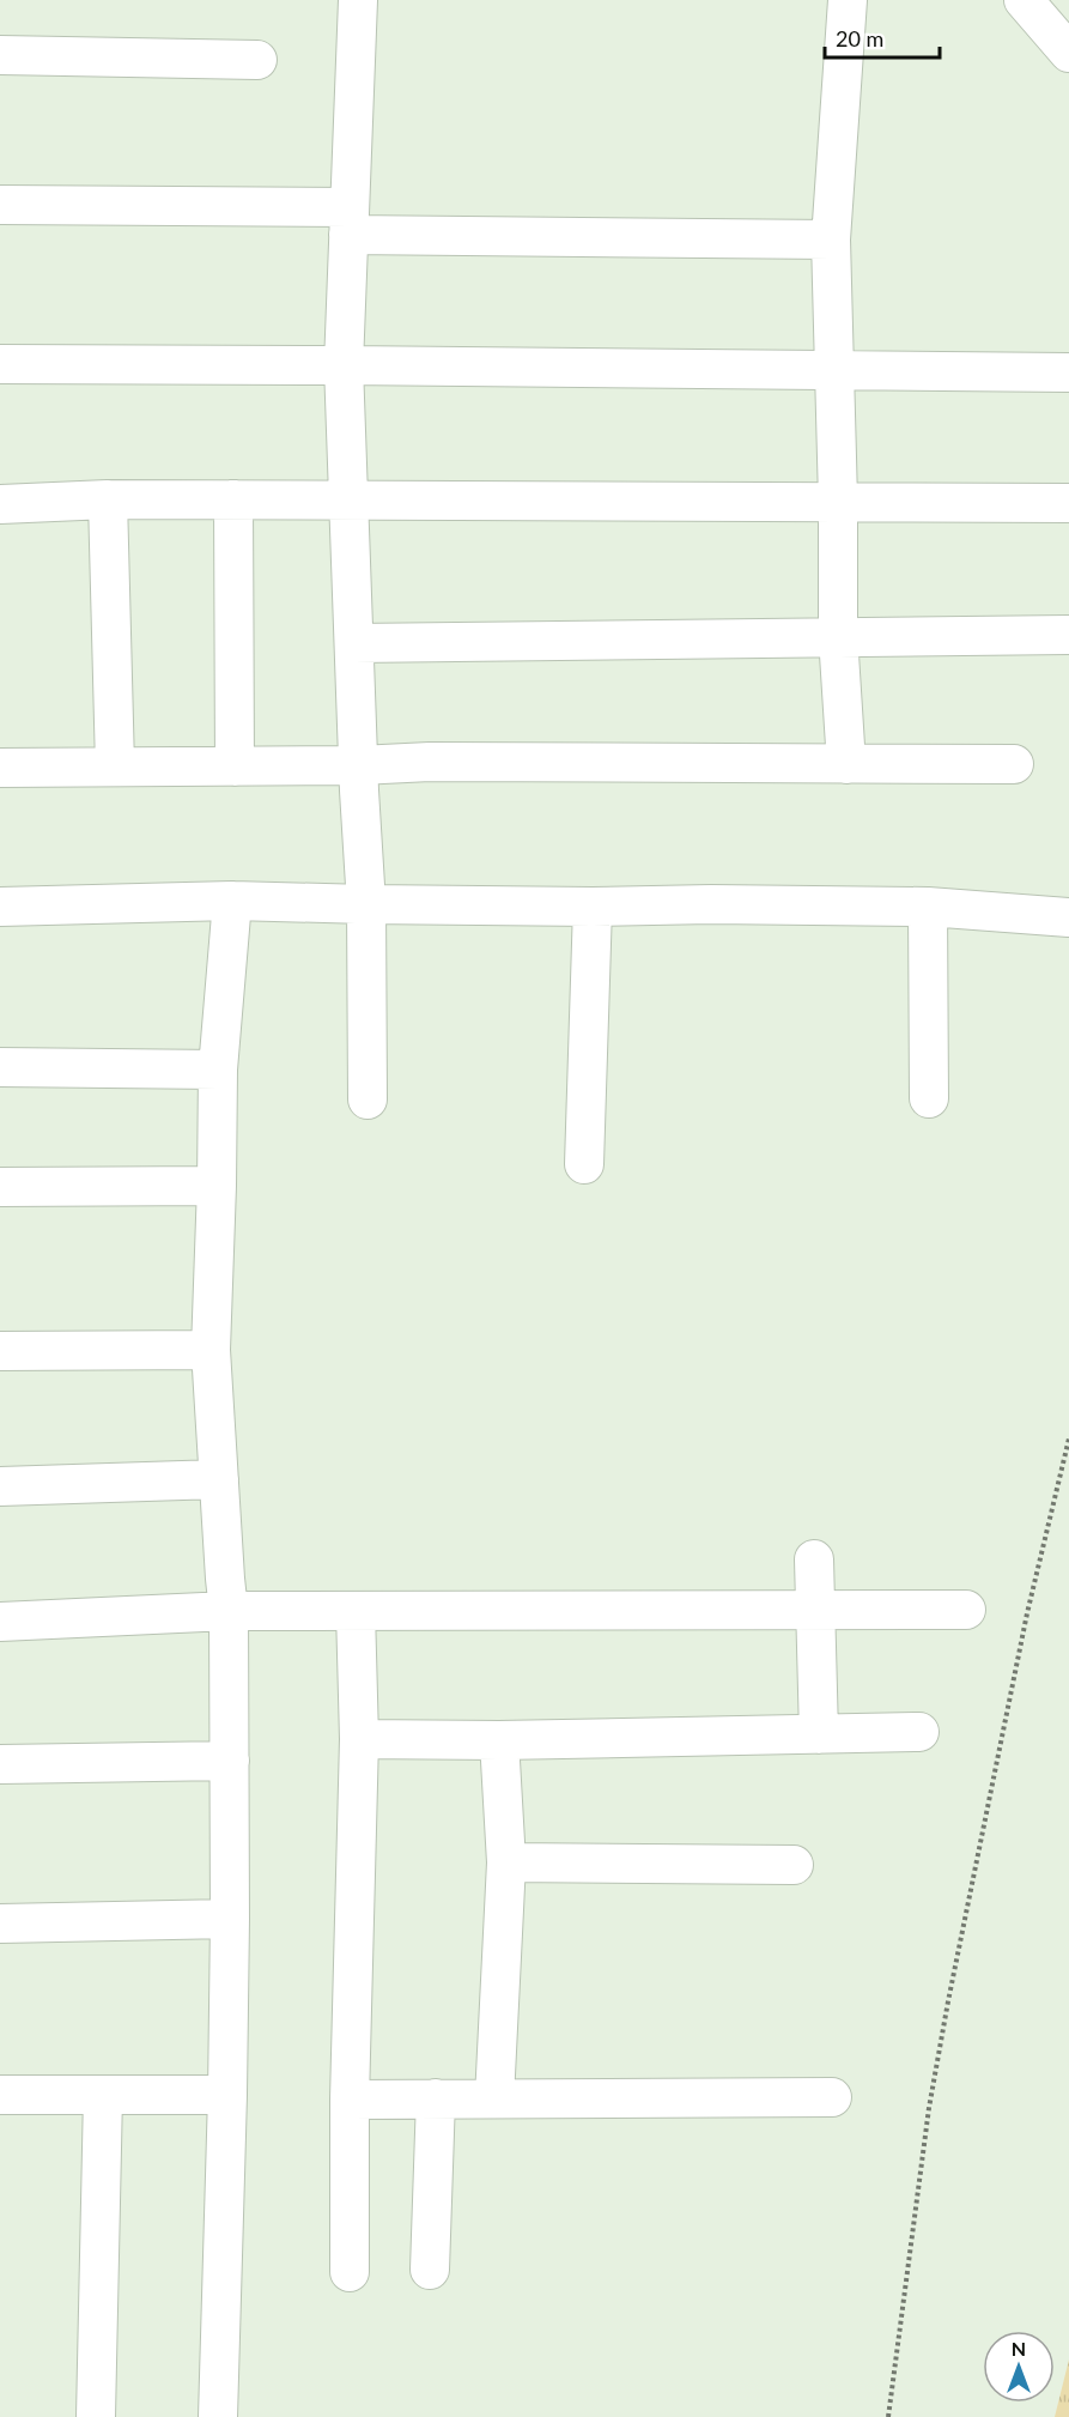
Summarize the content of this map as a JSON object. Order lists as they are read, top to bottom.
{
  "scale_bar": "20 m",
  "north": "top"
}
